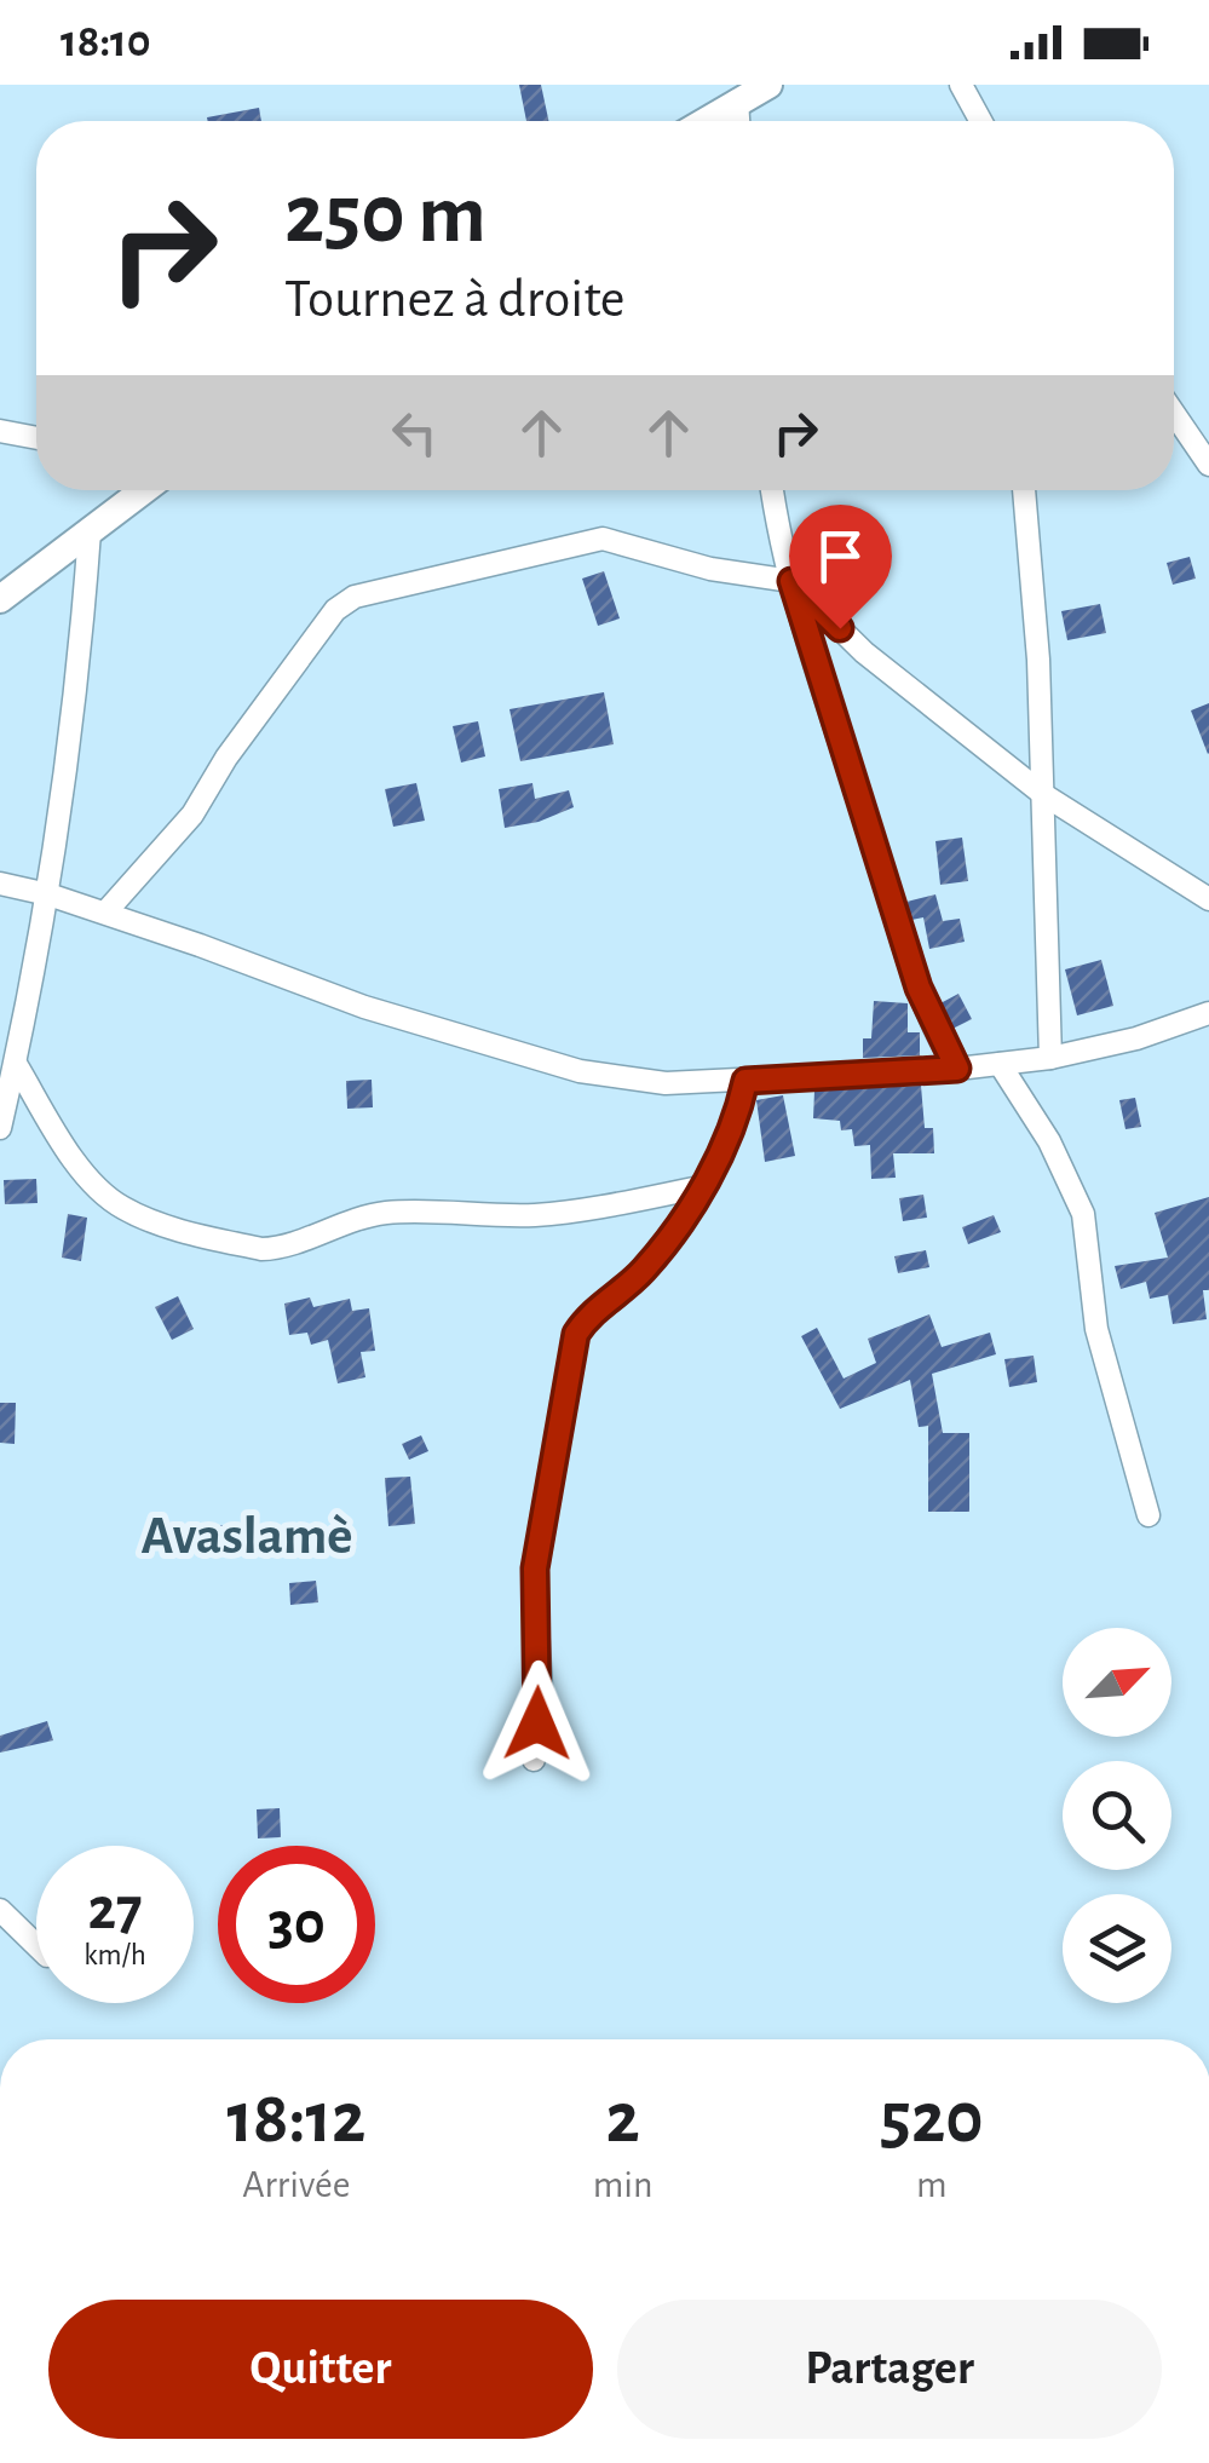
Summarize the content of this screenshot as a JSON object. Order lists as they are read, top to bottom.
{
  "districts": ["Avaslamè"],
  "north": "top right",
  "page": {
    "status": "18:10",
    "turn": ["250 m", "Tournez à droite"],
    "speed": "27 km/h",
    "limit": "30",
    "eta": [
      "18:12",
      "Arrivée",
      "2",
      "min",
      "520",
      "m"
    ],
    "buttons": ["Quitter", "Partager"]
  }
}
